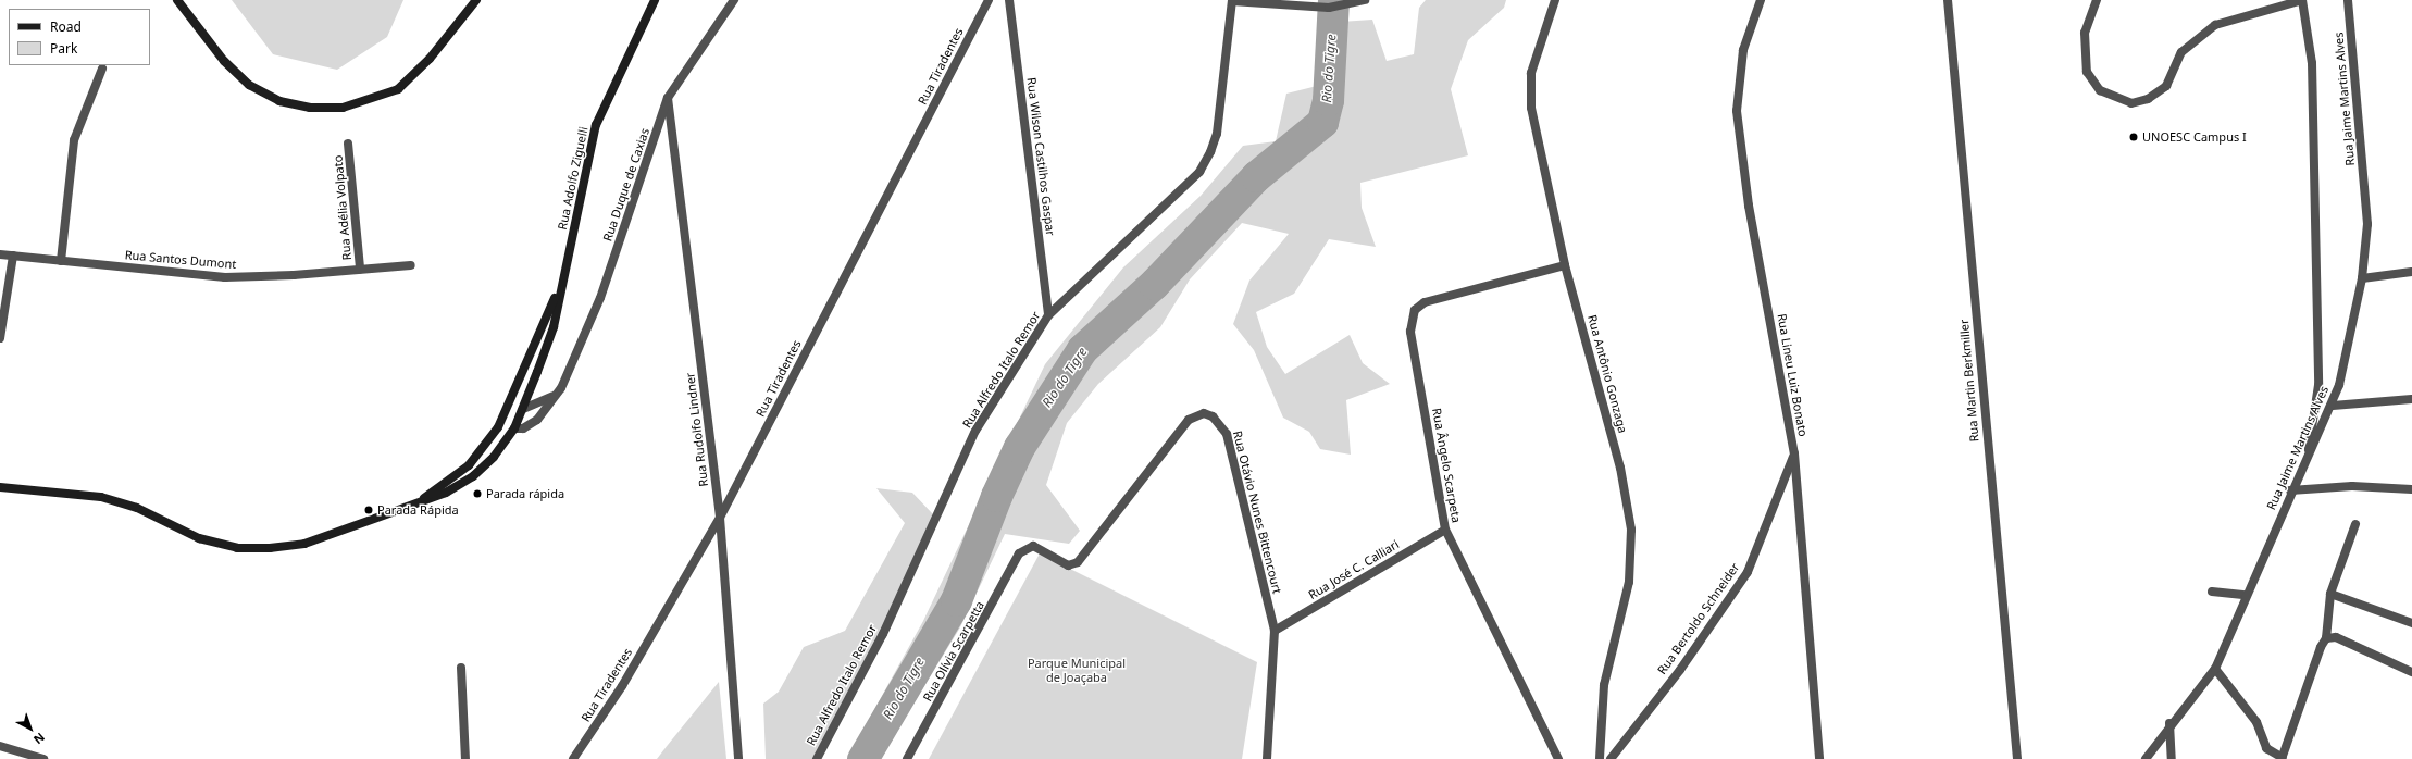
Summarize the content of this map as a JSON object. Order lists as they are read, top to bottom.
{
  "streets": {
    "main road": ["Rua Adolfo Ziguelli"],
    "street": [
      "Rua Tiradentes",
      "Rua Jaime Martins Alves",
      "Rua Wilson Castilhos Gaspar",
      "Rua Duque de Caxias",
      "Rua Adélia Volpato",
      "Rua Santos Dumont",
      "Rua Alfredo Italo Remor",
      "Rua Antônio Gonzaga",
      "Rua Lineu Luiz Bonato",
      "Rua Martin Berkmiller",
      "Rua Rudolfo Lindner",
      "Rua Ângelo Scarpeta",
      "Rua Otávio Nunes Bittencourt",
      "Rua José C. Calliari",
      "Rua Bertoldo Schneider",
      "Rua Olívia Scarpetta"
    ]
  },
  "crossings": [
    ["Rua Tiradentes", "Rua Rudolfo Lindner"],
    ["Rua Wilson Castilhos Gaspar", "Rua Alfredo Italo Remor"],
    ["Rua Adolfo Ziguelli", "Rua Duque de Caxias"],
    ["Rua Duque de Caxias", "Rua Rudolfo Lindner"],
    ["Rua Adélia Volpato", "Rua Santos Dumont"],
    ["Rua Antônio Gonzaga", "Rua Ângelo Scarpeta"],
    ["Rua Lineu Luiz Bonato", "Rua Bertoldo Schneider"],
    ["Rua Ângelo Scarpeta", "Rua José C. Calliari"],
    ["Rua Otávio Nunes Bittencourt", "Rua José C. Calliari"],
    ["Rua Otávio Nunes Bittencourt", "Rua Olívia Scarpetta"]
  ],
  "water": ["Rio do Tigre"],
  "parks": ["Parque Municipal de Joaçaba"],
  "places": ["UNOESC Campus I", "Parada rápida", "Parada Rápida"],
  "legend": ["Road", "Park"],
  "north": "bottom right"
}
